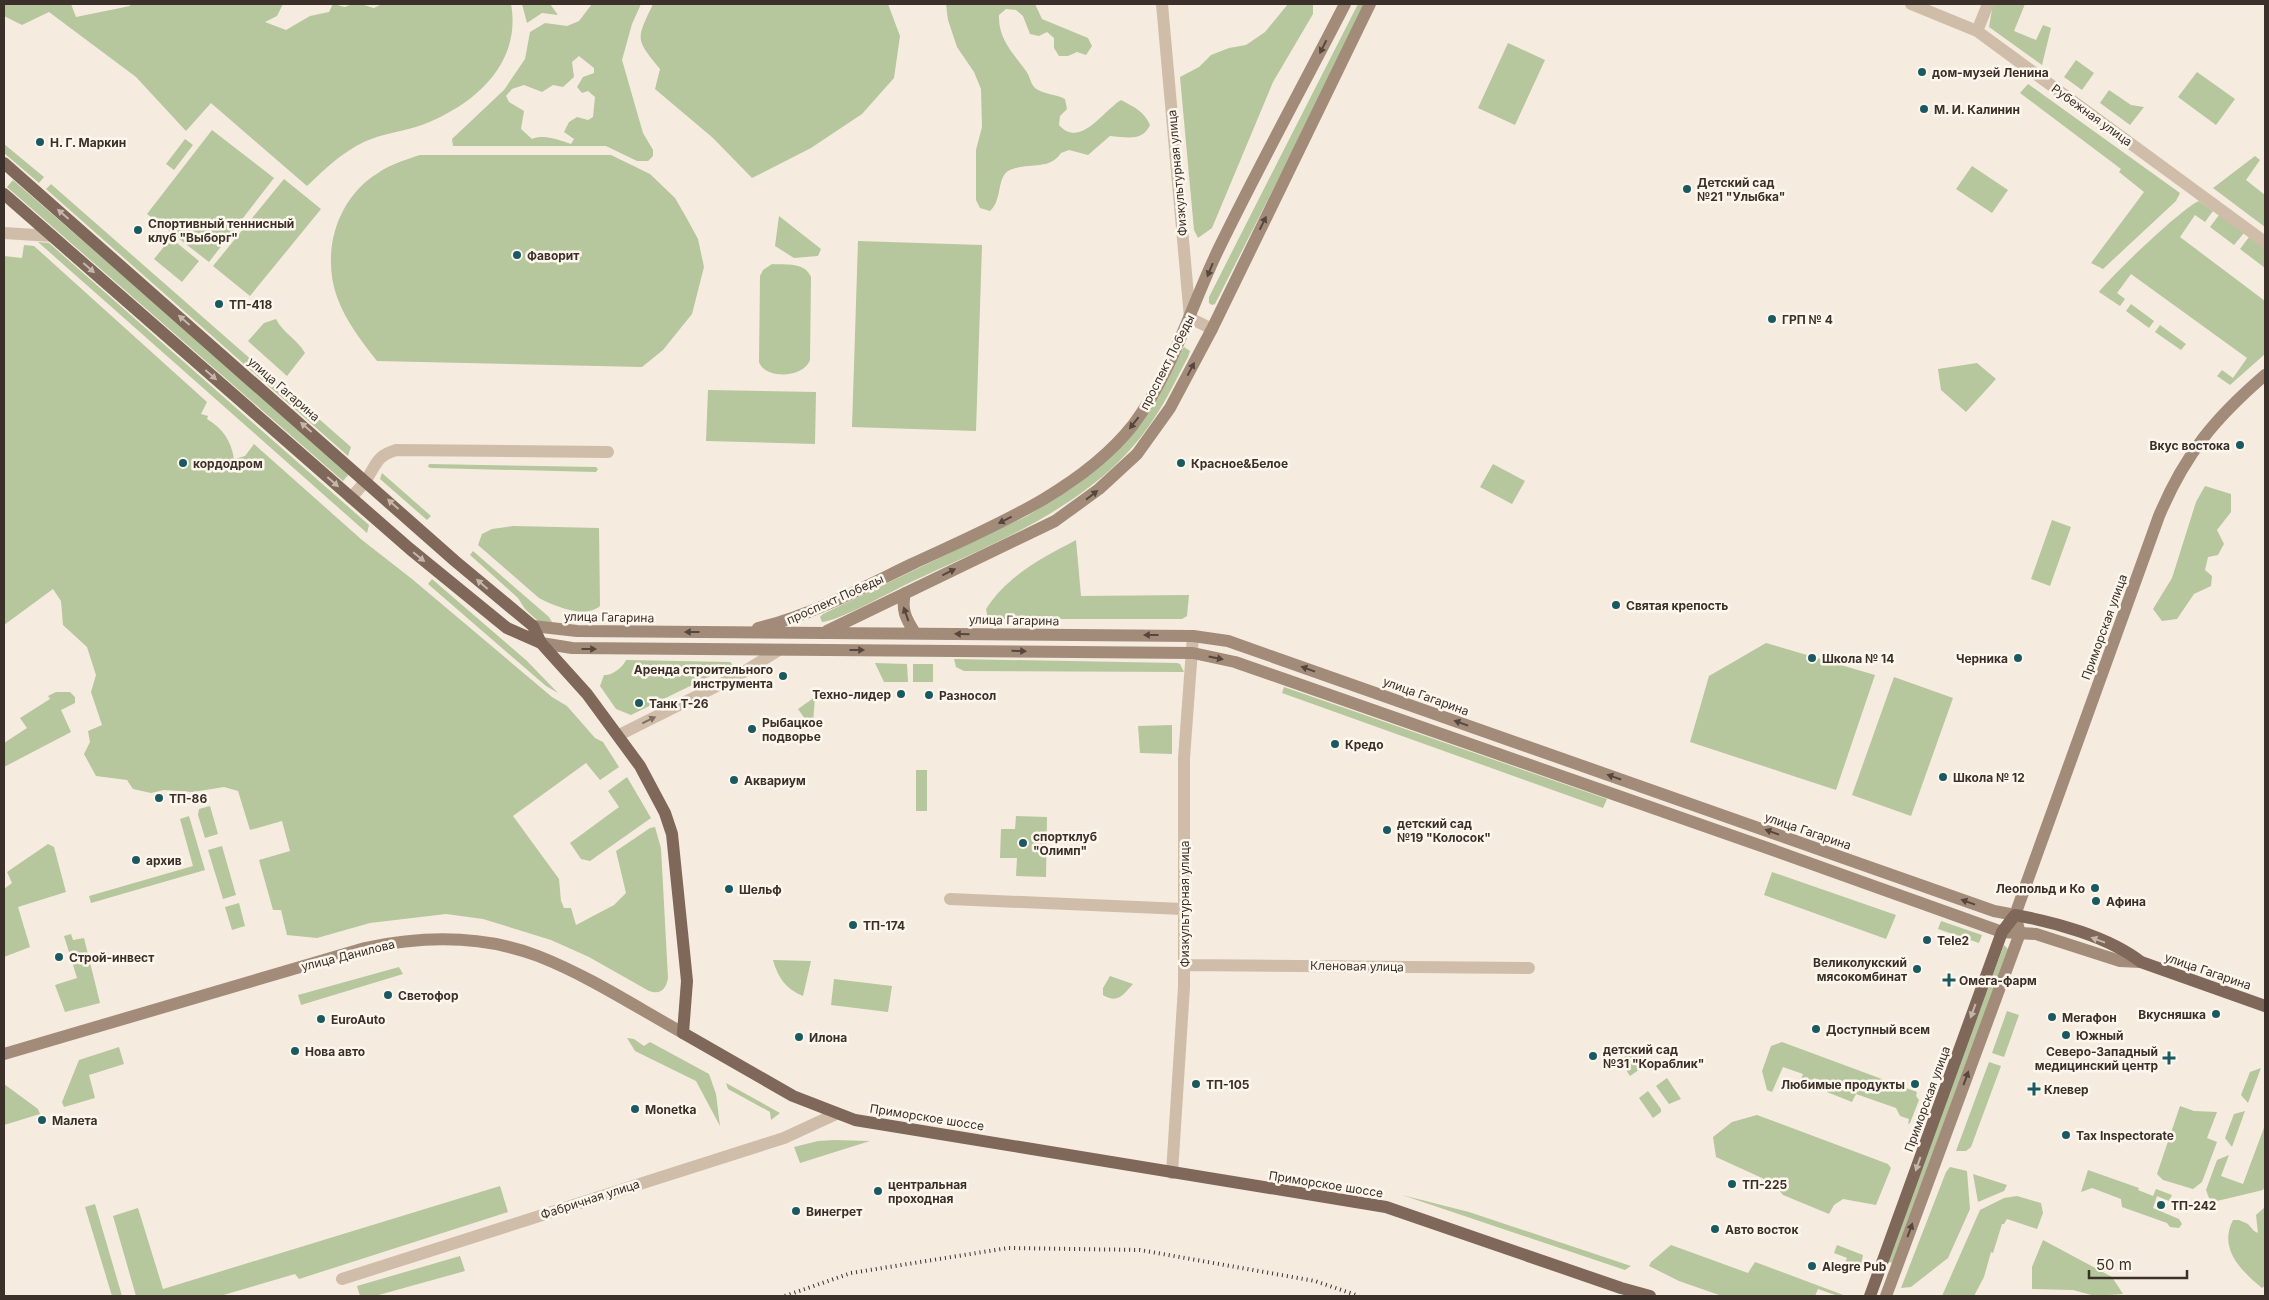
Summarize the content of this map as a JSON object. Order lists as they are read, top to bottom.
{
  "streets": {
    "main road": [
      "проспект Победы",
      "улица Гагарина",
      "Приморская улица",
      "улица Данилова",
      "Приморское шоссе"
    ],
    "street": [
      "Рубежная улица",
      "Физкультурная улица",
      "Кленовая улица",
      "Фабричная улица"
    ]
  },
  "crossings": [
    ["Физкультурная улица", "проспект Победы"],
    ["Физкультурная улица", "улица Гагарина"],
    ["Физкультурная улица", "Кленовая улица"],
    ["Физкультурная улица", "Приморское шоссе"],
    ["проспект Победы", "улица Гагарина"],
    ["улица Гагарина", "Приморская улица"],
    ["улица Данилова", "Приморское шоссе"],
    ["Приморское шоссе", "Фабричная улица"]
  ],
  "places": {
    "other": [
      "дом-музей Ленина",
      "М. И. Калинин",
      "Н. Г. Маркин",
      "Детский сад №21 \"Улыбка\"",
      "Спортивный теннисный клуб \"Выборг\"",
      "Фаворит",
      "ТП-418",
      "ГРП № 4",
      "Вкус востока",
      "кордодром",
      "Красное&Белое",
      "Святая крепость",
      "Школа № 14",
      "Черника",
      "Аренда строительного инструмента",
      "Техно-лидер",
      "Разносол",
      "Танк Т-26",
      "Рыбацкое подворье",
      "Кредо",
      "Школа № 12",
      "Аквариум",
      "ТП-86",
      "детский сад №19 \"Колосок\"",
      "спортклуб \"Олимп\"",
      "архив",
      "Леопольд и Ко",
      "Шельф",
      "Афина",
      "ТП-174",
      "Tele2",
      "Строй-инвест",
      "Великолукский мясокомбинат",
      "Светофор",
      "Вкусняшка",
      "Мегафон",
      "EuroAuto",
      "Доступный всем",
      "Южный",
      "Илона",
      "Нова авто",
      "детский сад №31 \"Кораблик\"",
      "ТП-105",
      "Любимые продукты",
      "Monetka",
      "Малета",
      "Tax Inspectorate",
      "ТП-225",
      "центральная проходная",
      "ТП-242",
      "Винегрет",
      "Авто восток",
      "Alegre Pub"
    ],
    "health": ["Омега-фарм", "Северо-Западный медицинский центр", "Клевер"]
  },
  "scale_bar": "50 m"
}
